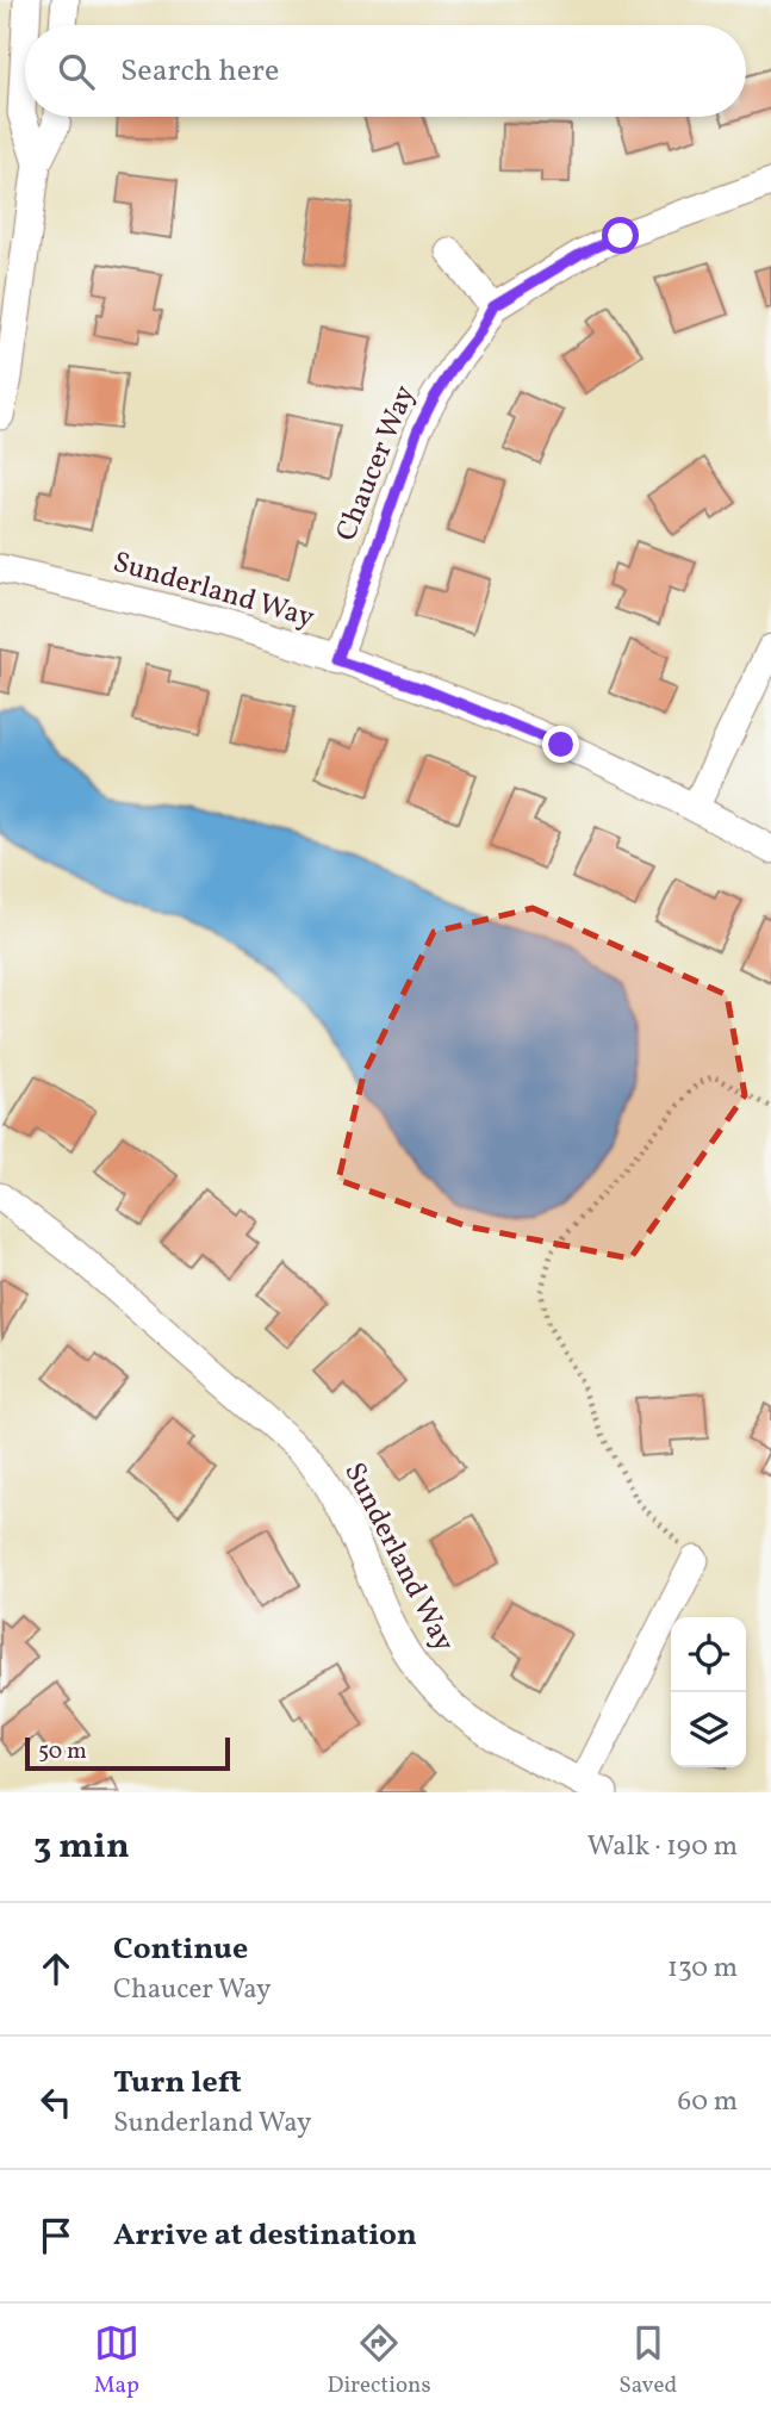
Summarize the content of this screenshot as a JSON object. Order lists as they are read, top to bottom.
{
  "streets": {
    "street": ["Chaucer Way", "Sunderland Way"]
  },
  "crossings": [
    ["Chaucer Way", "Sunderland Way"]
  ],
  "scale_bar": "50 m",
  "page": {
    "search": "Search here",
    "scale": "50 m",
    "heading": ["3 min", "Walk · 190 m"],
    "list": [
      ["Continue", "Chaucer Way", "130 m"],
      ["Turn left", "Sunderland Way", "60 m"],
      "Arrive at destination"
    ],
    "nav": ["Map", "Directions", "Saved"]
  }
}
